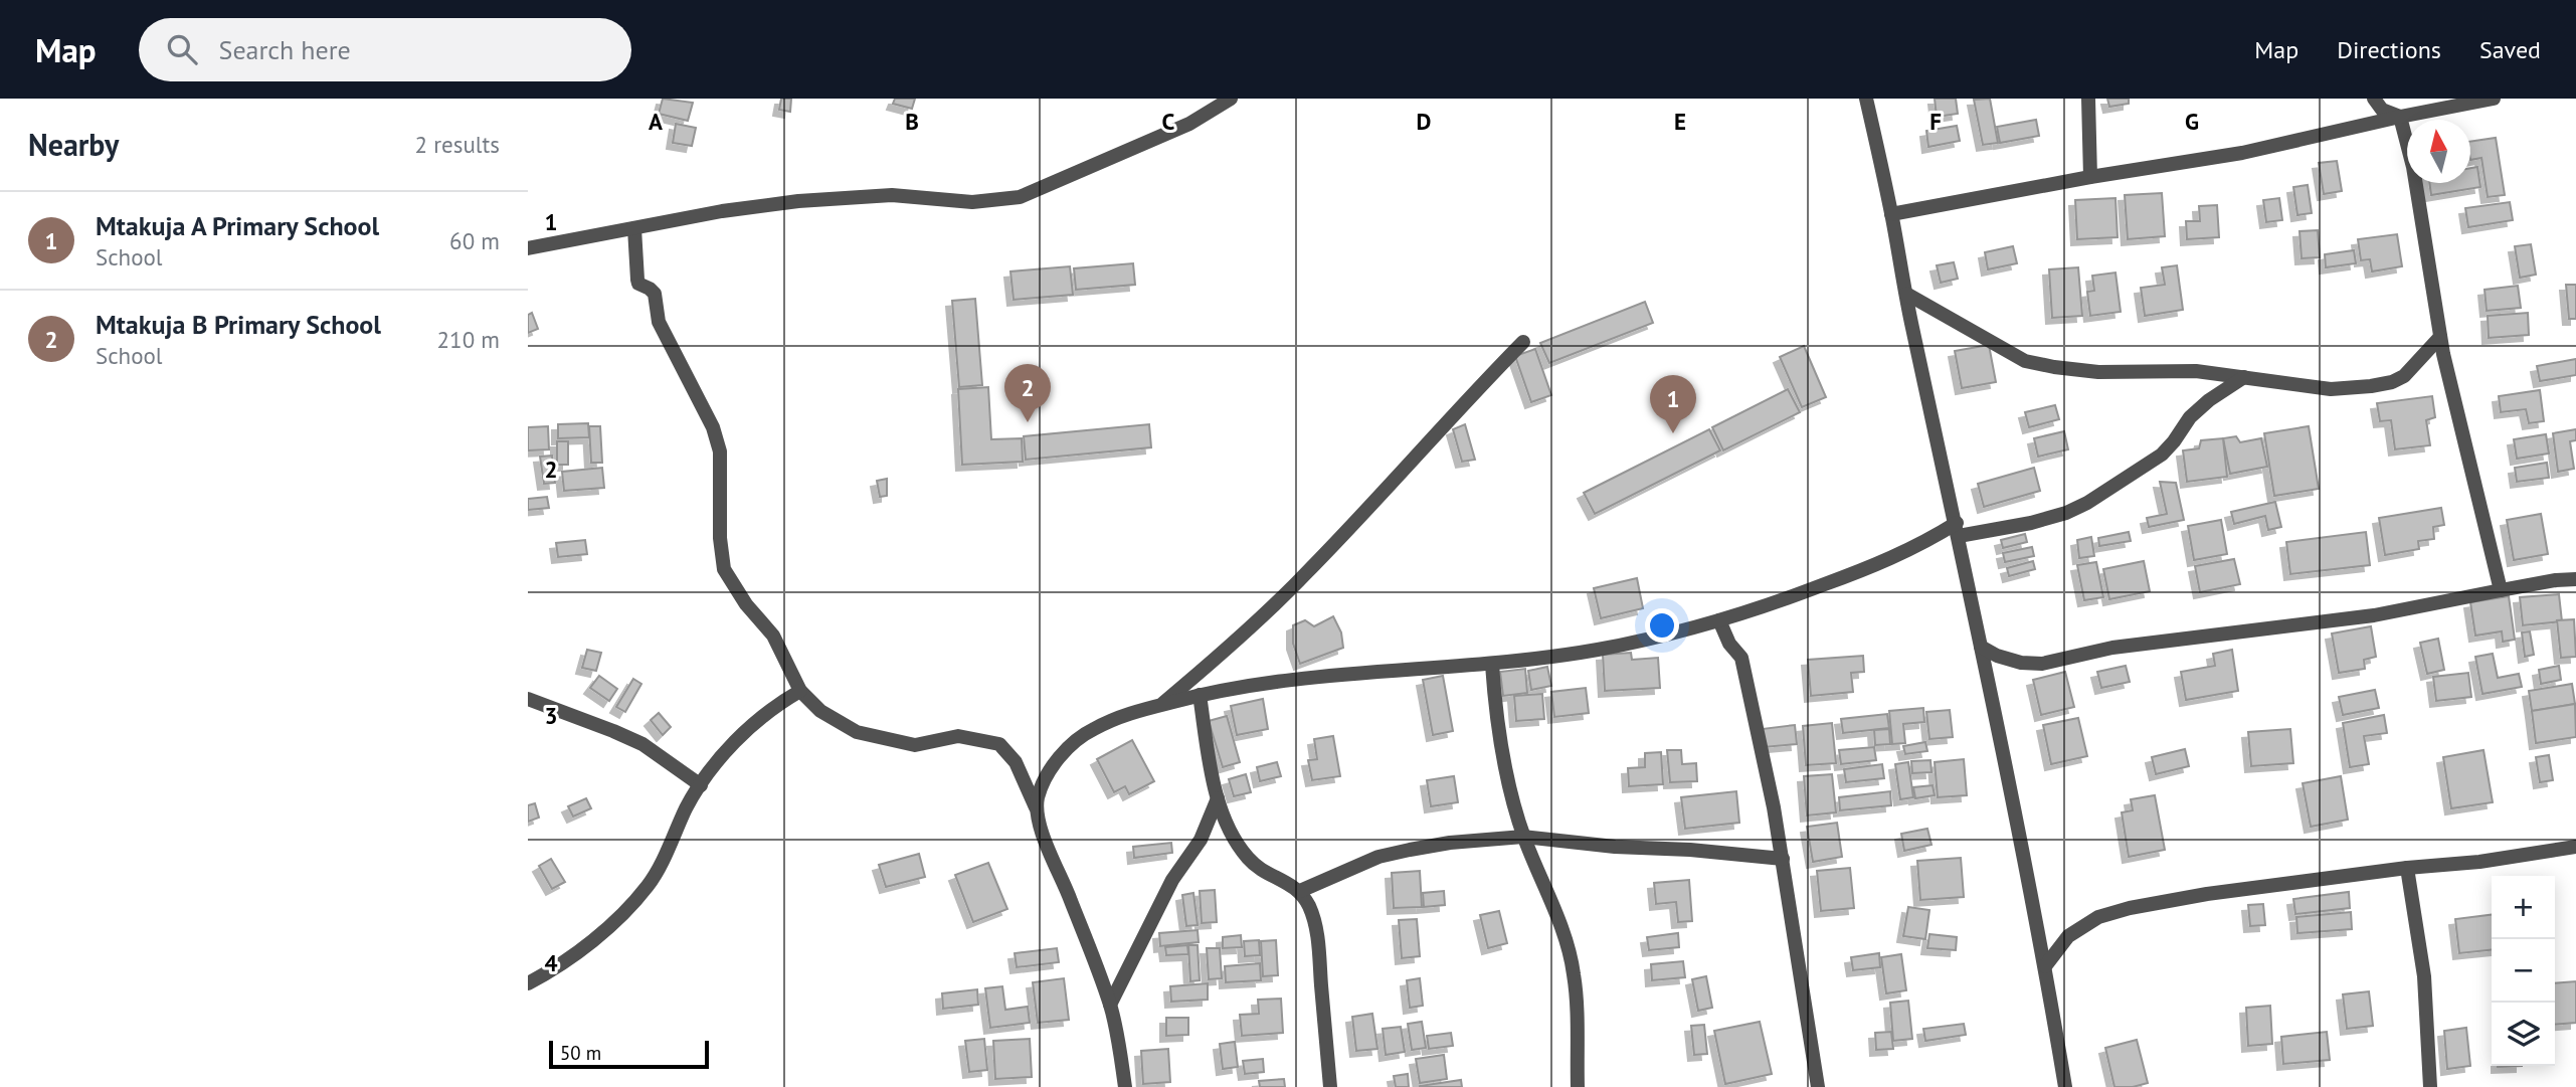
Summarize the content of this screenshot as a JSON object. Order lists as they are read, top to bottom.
{
  "scale_bar": "50 m",
  "north": "top",
  "page": {
    "header": "Map",
    "search": "Search here",
    "nav": ["Map", "Directions", "Saved"],
    "heading": ["Nearby", "2 results"],
    "list": [
      {
        "mark": "1",
        "name": "Mtakuja A Primary School",
        "note": "School",
        "value": "60 m"
      },
      {
        "mark": "2",
        "name": "Mtakuja B Primary School",
        "note": "School",
        "value": "210 m"
      }
    ],
    "pins": ["2", "1"],
    "map_buttons": ["+", "−"],
    "scale": "50 m"
  },
  "grid": {
    "columns": [
      "A",
      "B",
      "C",
      "D",
      "E",
      "F",
      "G"
    ],
    "rows": [
      "1",
      "2",
      "3",
      "4"
    ]
  }
}
